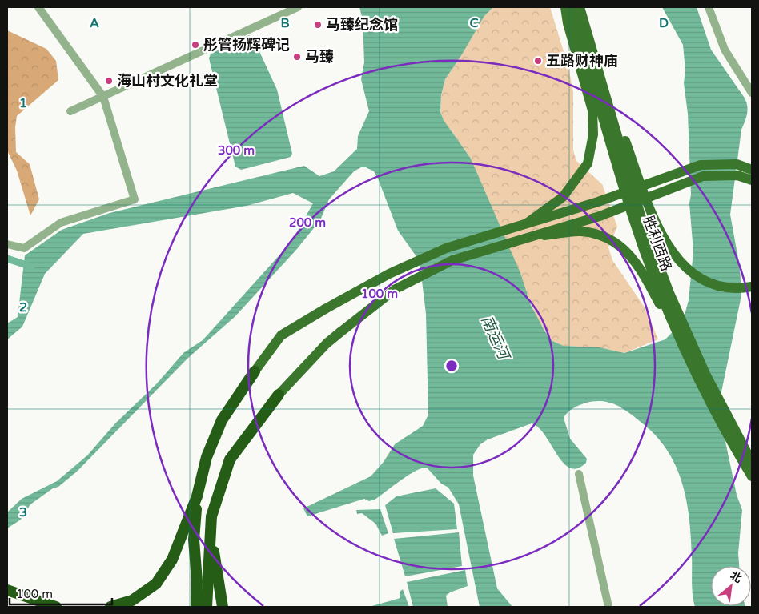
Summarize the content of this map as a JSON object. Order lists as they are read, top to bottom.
{
  "streets": {
    "main road": ["胜利西路"]
  },
  "water": ["南运河"],
  "places": [
    "马臻纪念馆",
    "彤管扬辉碑记",
    "马臻",
    "五路财神庙",
    "海山村文化礼堂"
  ],
  "scale_bar": "100 m",
  "north": "top right",
  "grid": {
    "columns": [
      "A",
      "B",
      "C",
      "D"
    ],
    "rows": ["1", "2", "3"]
  },
  "rings": ["300 m", "200 m", "100 m"]
}
